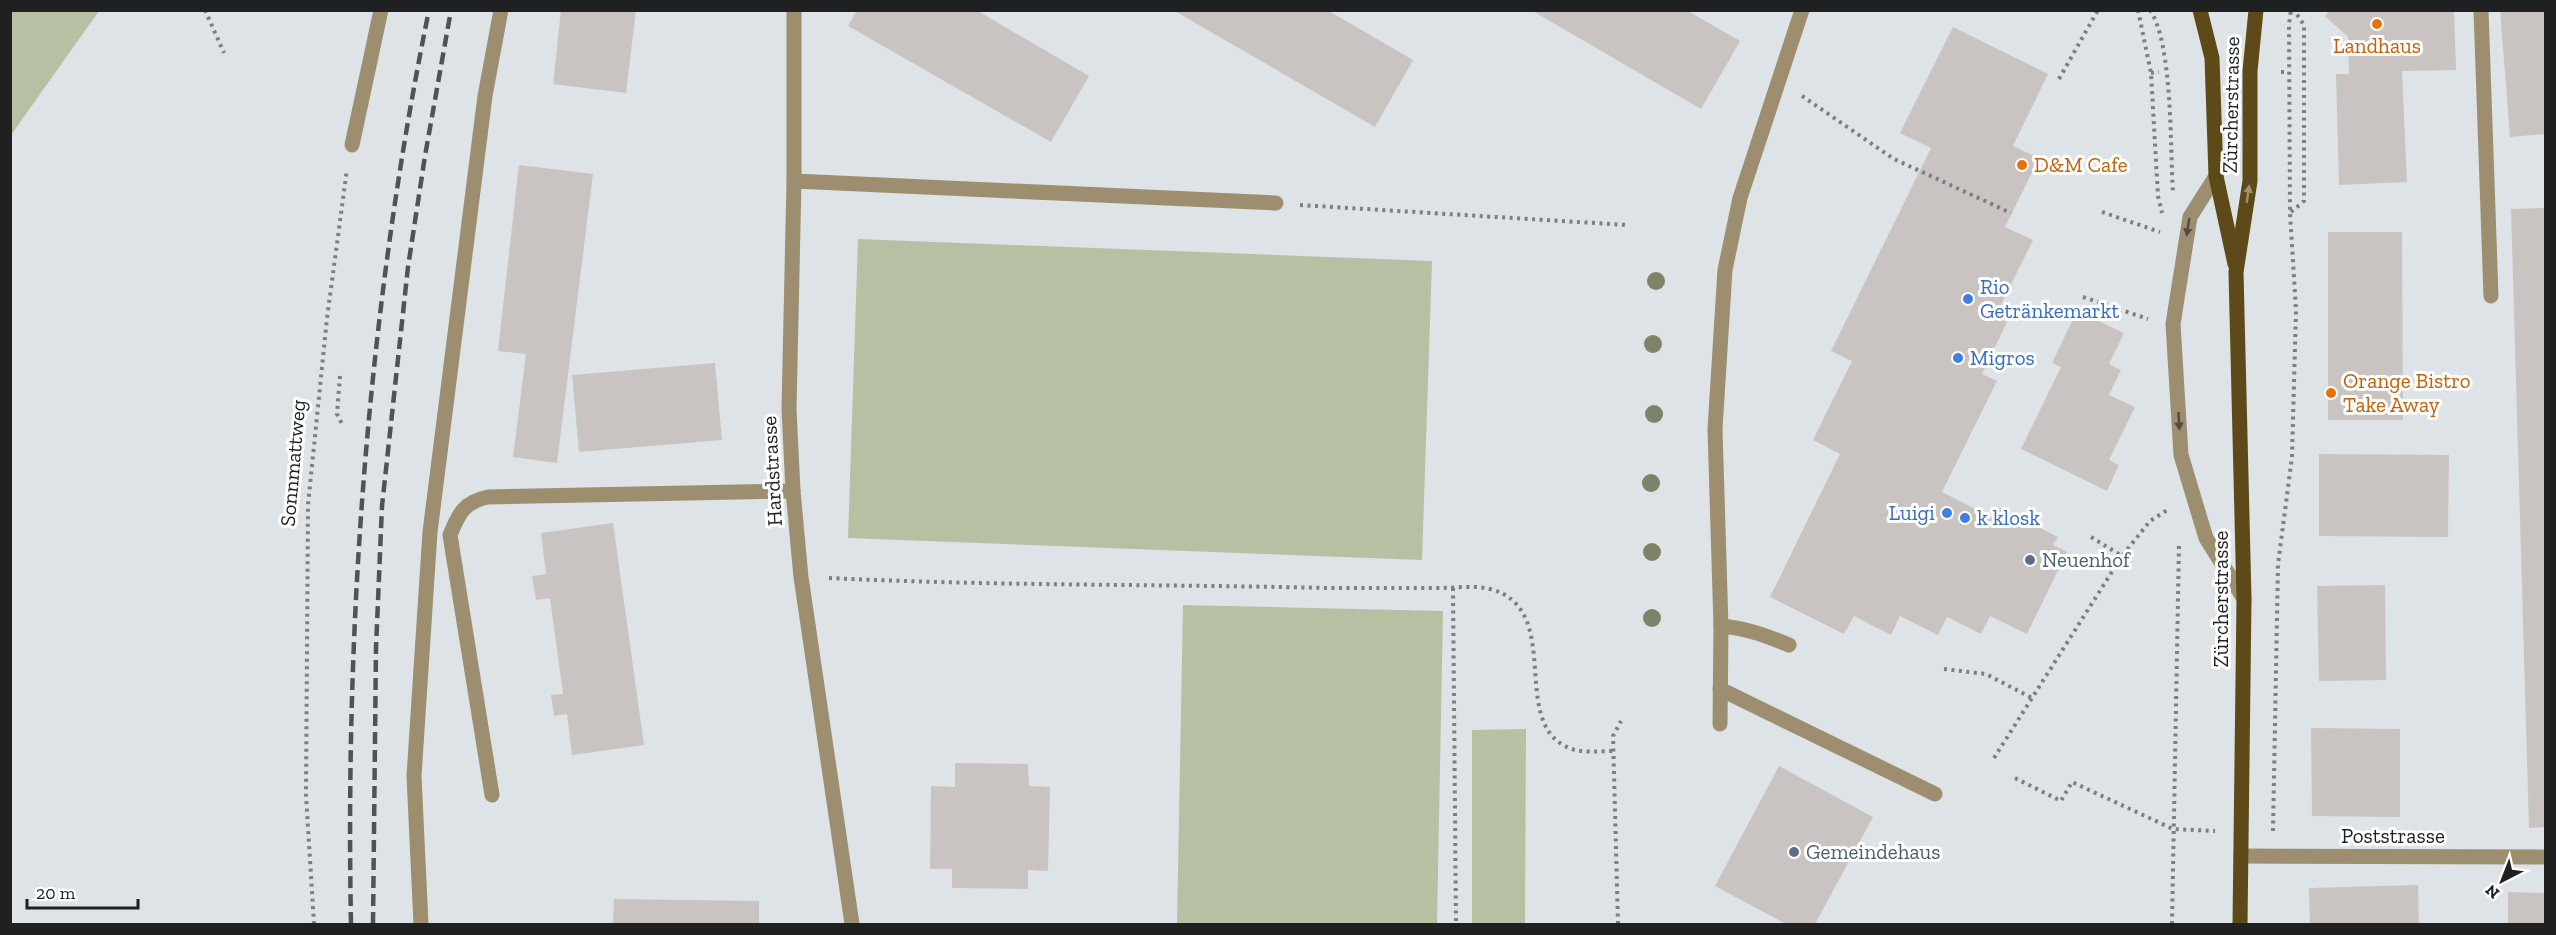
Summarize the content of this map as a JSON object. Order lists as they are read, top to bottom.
{
  "streets": {
    "main road": ["Zürcherstrasse"],
    "street": ["Hardstrasse", "Poststrasse"],
    "path": ["Sonnmattweg"]
  },
  "crossings": [
    ["Zürcherstrasse", "Poststrasse"]
  ],
  "places": [
    "Landhaus",
    "D&M Cafe",
    "Rio Getränkemarkt",
    "Migros",
    "Orange Bistro Take Away",
    "Luigi",
    "k klosk",
    "Neuenhof",
    "Gemeindehaus"
  ],
  "scale_bar": "20 m",
  "north": "bottom left"
}
